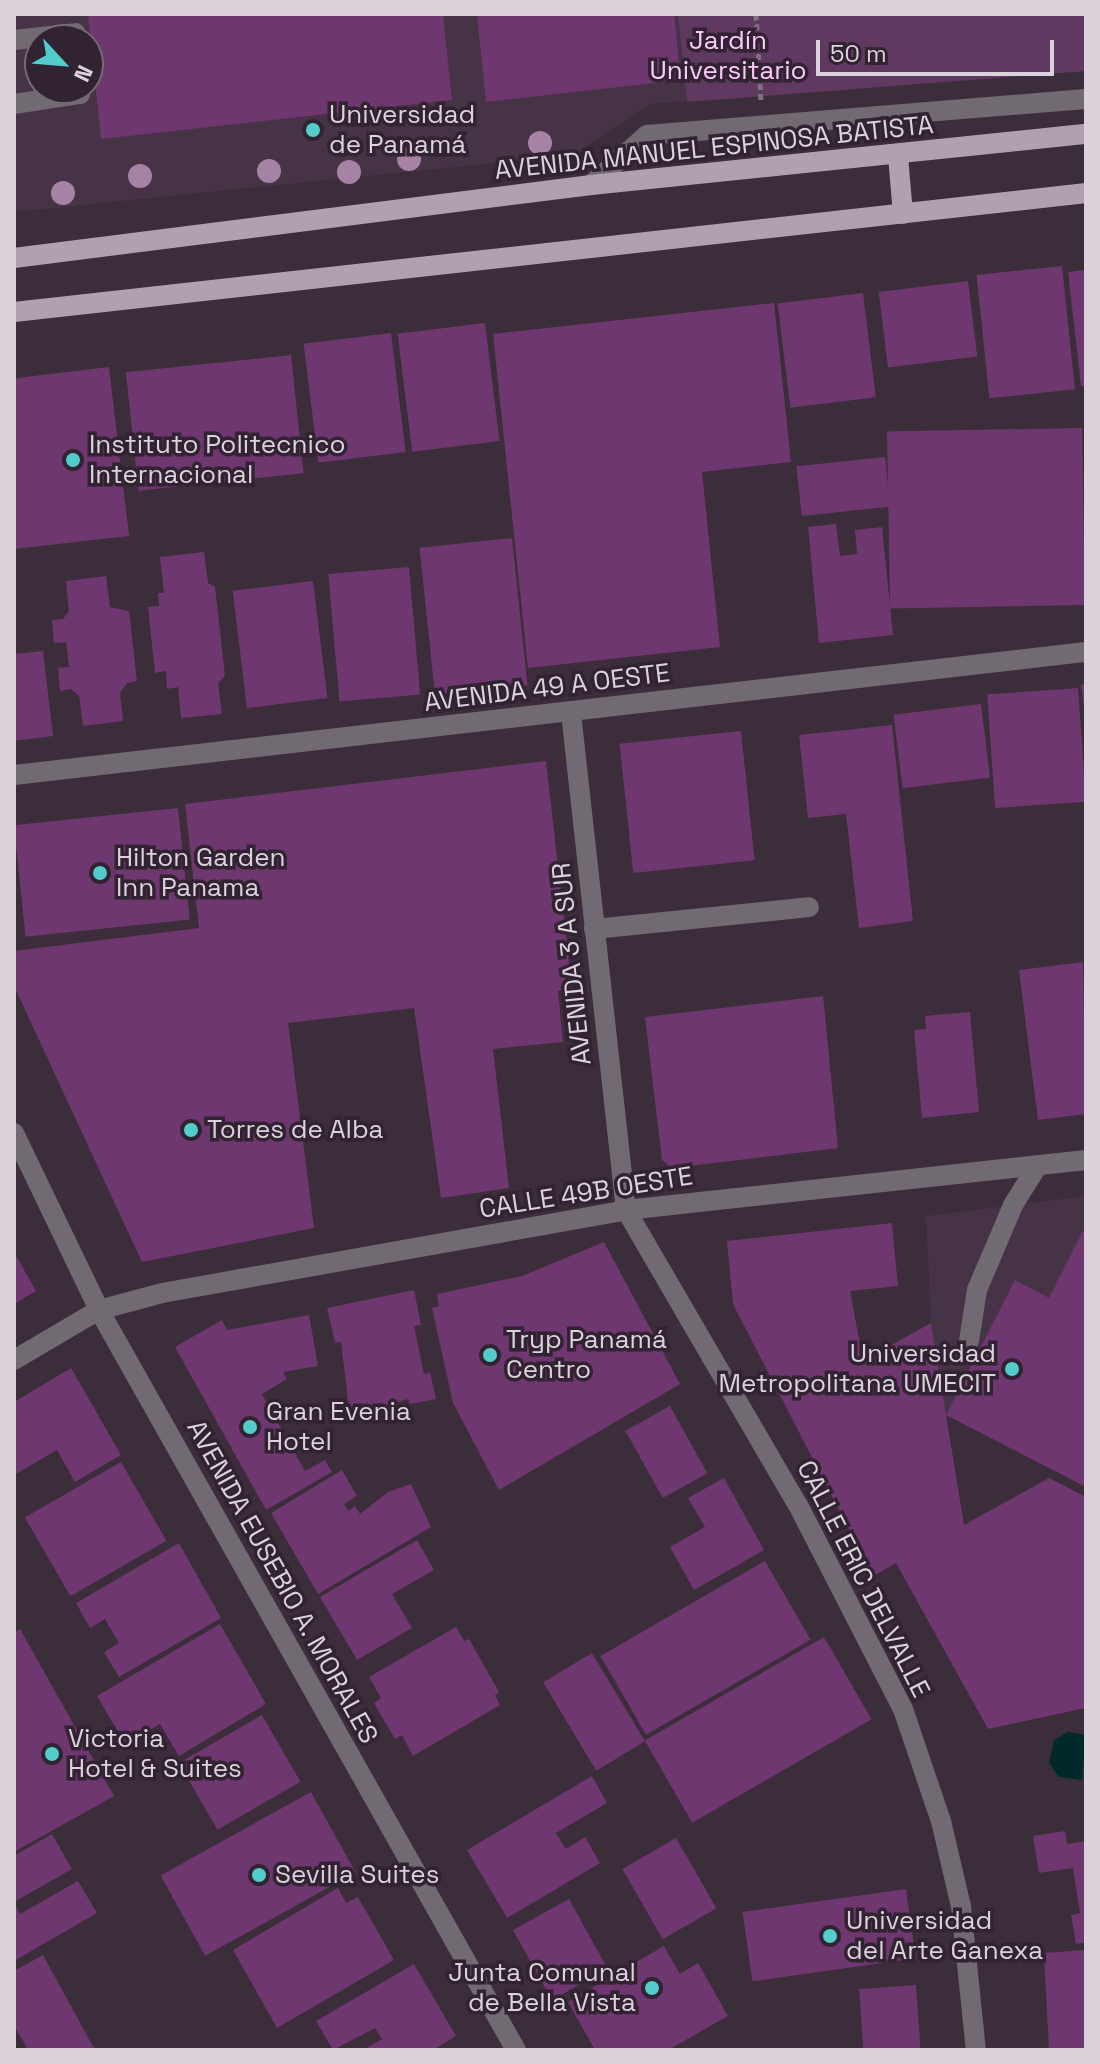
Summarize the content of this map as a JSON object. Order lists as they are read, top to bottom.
{
  "streets": {
    "main road": ["AVENIDA MANUEL ESPINOSA BATISTA"],
    "street": [
      "AVENIDA 49 A OESTE",
      "AVENIDA 3 A SUR",
      "CALLE 49B OESTE",
      "CALLE ERIC DELVALLE",
      "AVENIDA EUSEBIO A. MORALES"
    ]
  },
  "crossings": [
    ["AVENIDA 49 A OESTE", "AVENIDA 3 A SUR"],
    ["AVENIDA 3 A SUR", "CALLE 49B OESTE"],
    ["AVENIDA 3 A SUR", "CALLE ERIC DELVALLE"],
    ["CALLE 49B OESTE", "CALLE ERIC DELVALLE"],
    ["CALLE 49B OESTE", "AVENIDA EUSEBIO A. MORALES"]
  ],
  "parks": ["Jardín Universitario"],
  "places": [
    "Universidad de Panamá",
    "Instituto Politecnico Internacional",
    "Hilton Garden Inn Panama",
    "Torres de Alba",
    "Tryp Panamá Centro",
    "Universidad Metropolitana UMECIT",
    "Gran Evenia Hotel",
    "Victoria Hotel & Suites",
    "Sevilla Suites",
    "Universidad del Arte Ganexa",
    "Junta Comunal de Bella Vista"
  ],
  "scale_bar": "50 m",
  "north": "bottom right"
}
